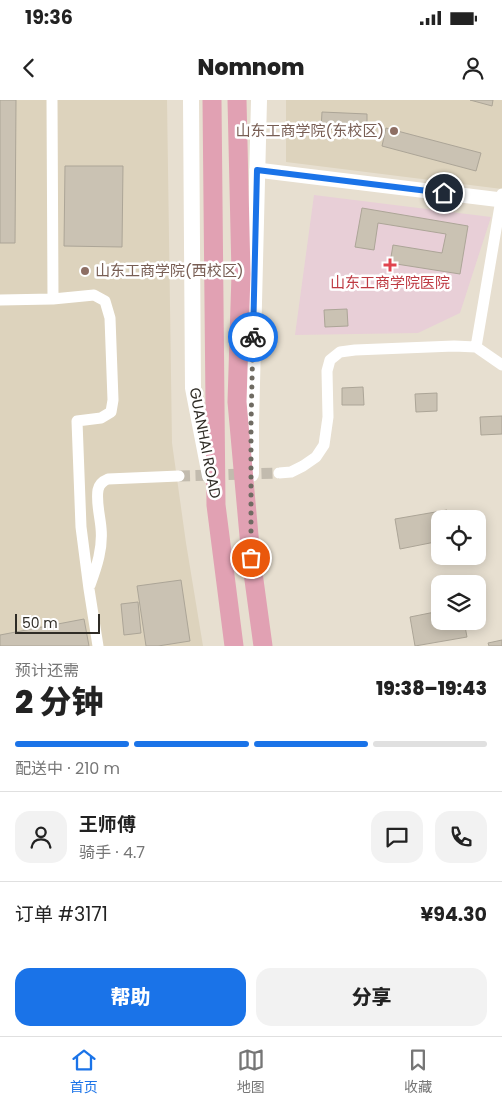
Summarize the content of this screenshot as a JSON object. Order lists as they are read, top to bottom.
{
  "streets": {
    "main road": ["GUANHAI ROAD"]
  },
  "places": {
    "other": ["山东工商学院(东校区)", "山东工商学院(西校区)"],
    "health": ["山东工商学院医院"]
  },
  "scale_bar": "50 m",
  "page": {
    "status": "19:36",
    "header": "Nomnom",
    "scale": "50 m",
    "heading": ["2 分钟", "预计还需", "19:38–19:43"],
    "panel": [
      "王师傅",
      "骑手 · 4.7",
      "订单 #3171",
      "¥94.30"
    ],
    "bar": "配送中 · 210 m",
    "buttons": ["帮助", "分享"],
    "tabs": ["首页", "地图", "收藏"]
  }
}
